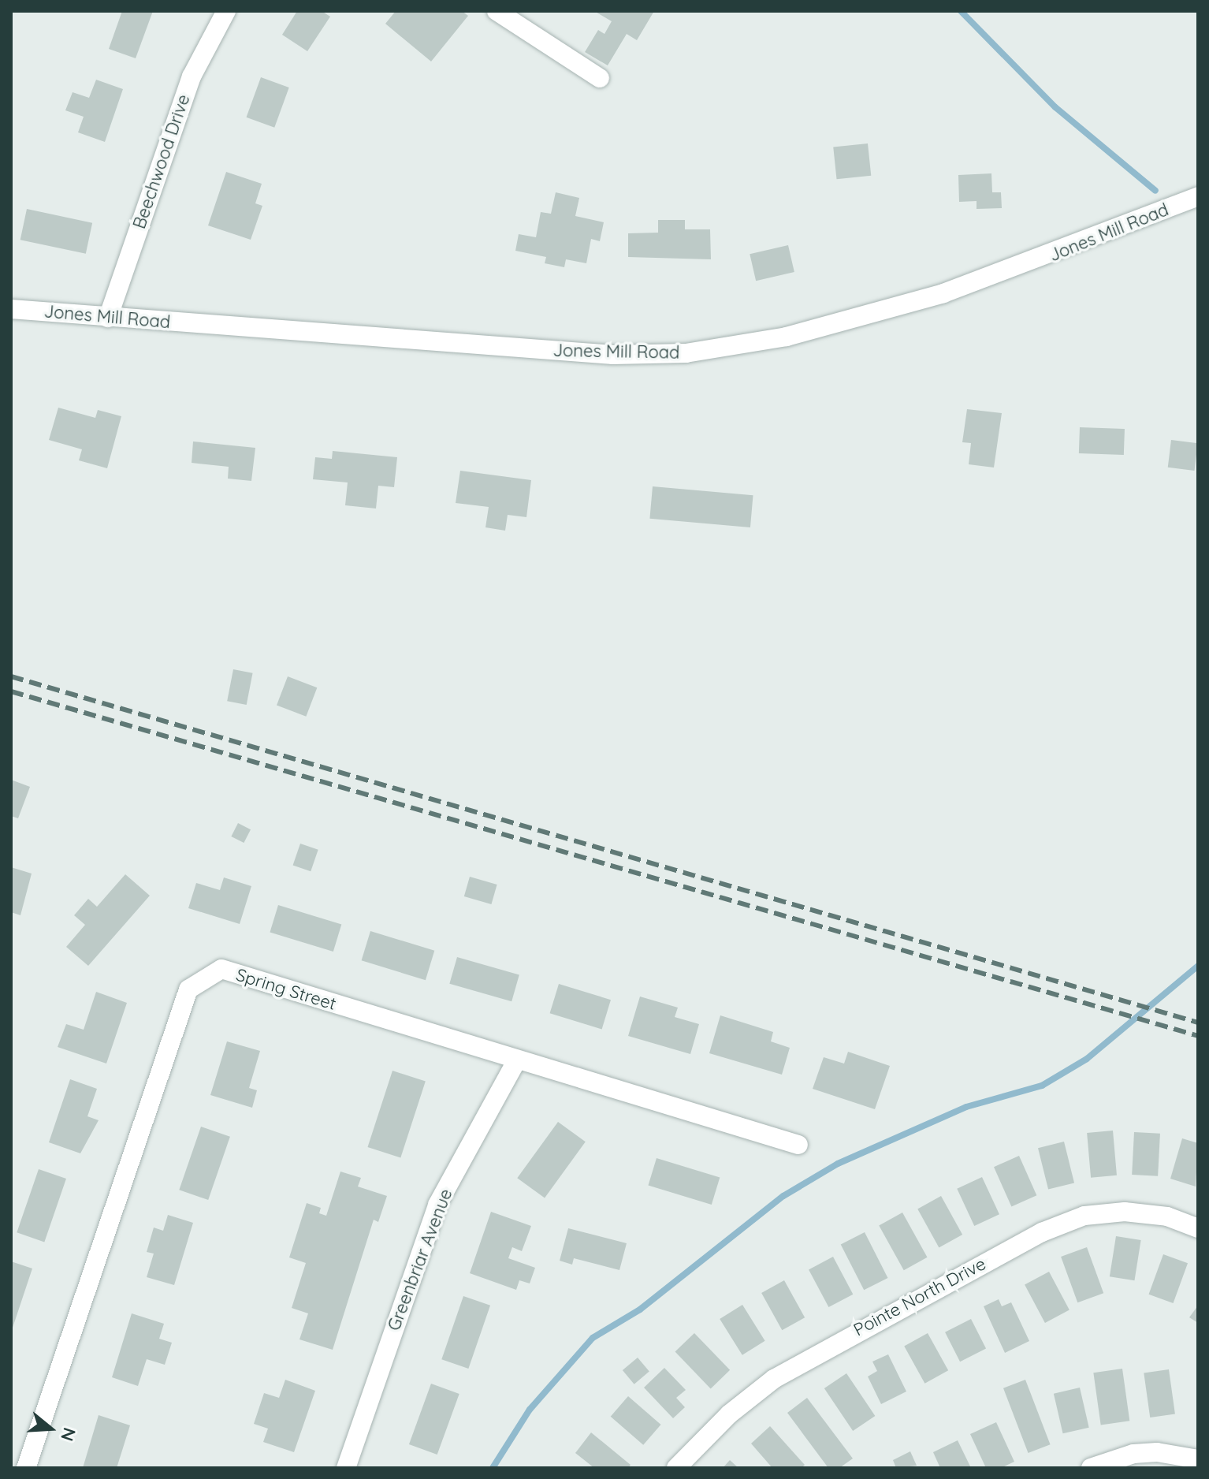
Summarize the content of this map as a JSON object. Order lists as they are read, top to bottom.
{
  "streets": {
    "street": [
      "Beechwood Drive",
      "Jones Mill Road",
      "Spring Street",
      "Greenbriar Avenue",
      "Pointe North Drive"
    ]
  },
  "crossings": [
    ["Beechwood Drive", "Jones Mill Road"],
    ["Spring Street", "Greenbriar Avenue"]
  ],
  "north": "right"
}
